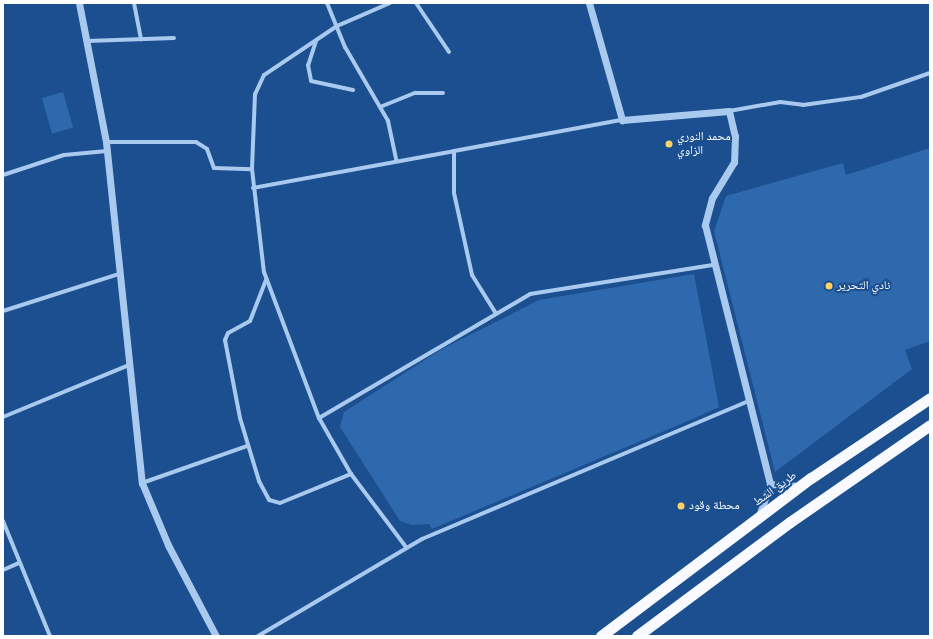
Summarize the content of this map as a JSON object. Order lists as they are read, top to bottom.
{
  "streets": {
    "highway": ["طريق الشط"]
  },
  "places": ["محمد النوري الزاوي", "نادي التحرير", "محطة وقود"]
}
